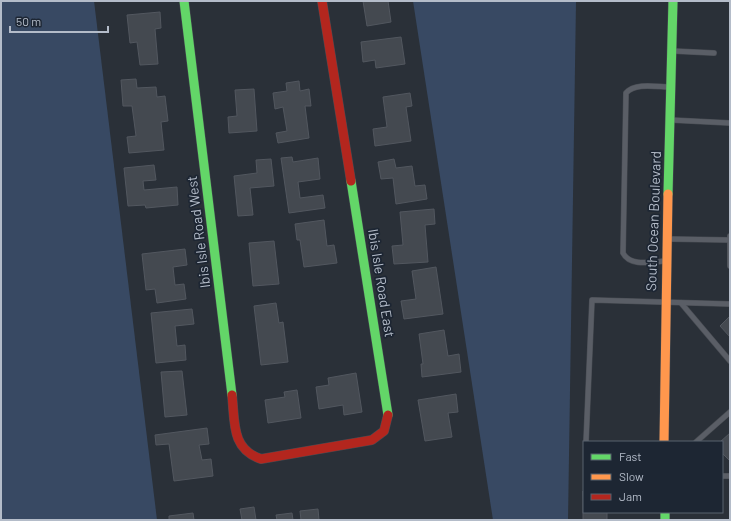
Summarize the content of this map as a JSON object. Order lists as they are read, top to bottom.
{
  "streets": {
    "street": ["South Ocean Boulevard", "Ibis Isle Road West", "Ibis Isle Road East"]
  },
  "crossings": [
    ["Ibis Isle Road West", "Ibis Isle Road East"]
  ],
  "legend": ["Fast", "Slow", "Jam"],
  "scale_bar": "50 m"
}
